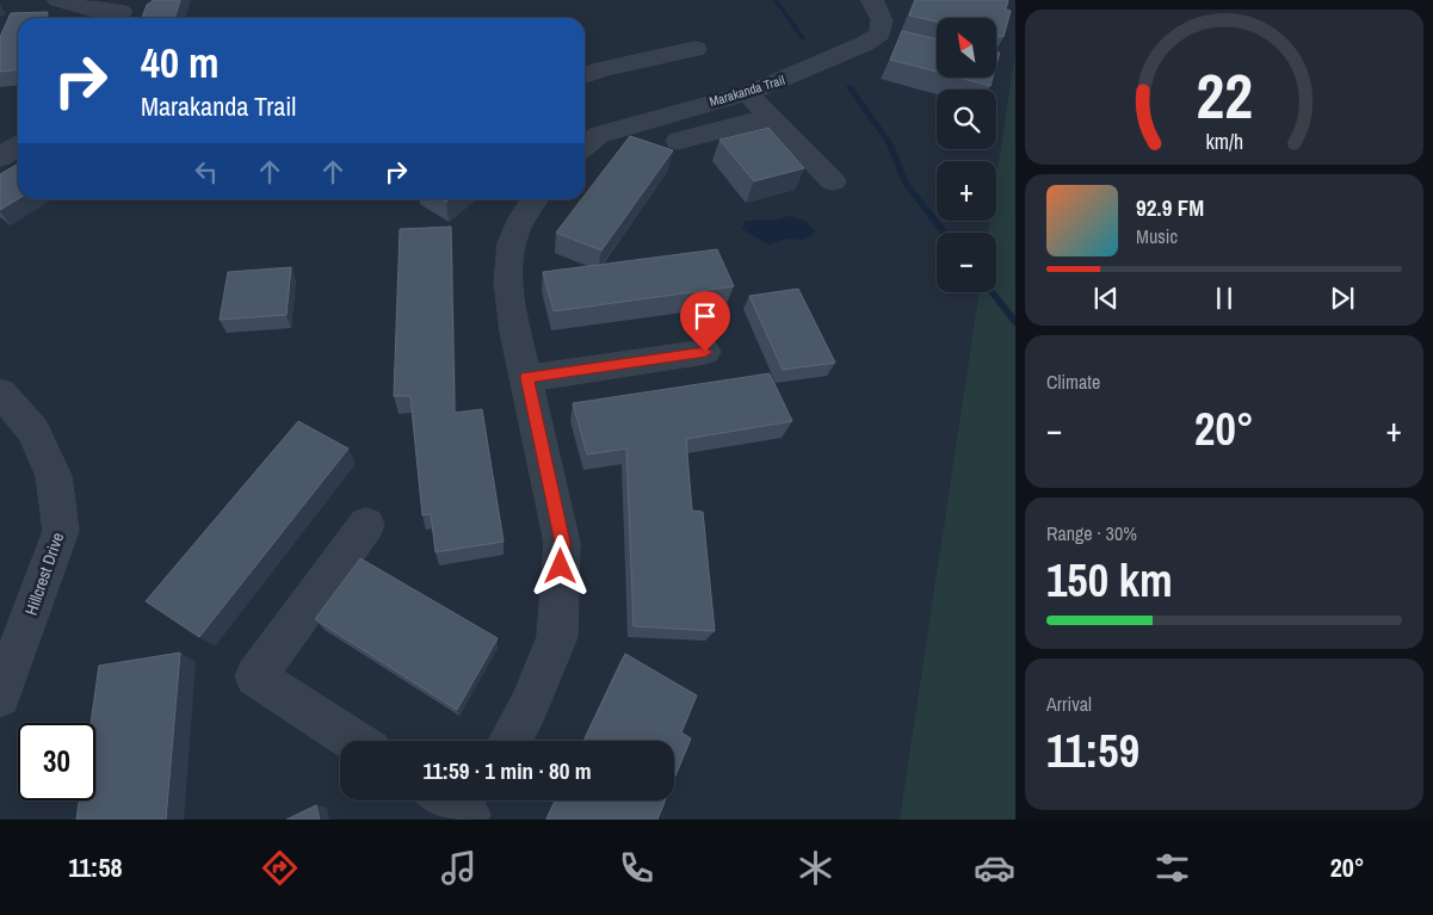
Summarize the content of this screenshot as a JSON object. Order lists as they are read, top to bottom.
{
  "streets": {
    "street": ["Marakanda Trail", "Hillcrest Drive"]
  },
  "north": "top left",
  "page": {
    "map_buttons": ["+", "−"],
    "turn": ["40 m", "Marakanda Trail"],
    "song": ["92.9 FM", "Music"],
    "tile": [
      "Climate",
      ["Range · 30%", "150 km"],
      ["Arrival", "11:59"]
    ],
    "heat": ["−", "20°", "+"],
    "limit": "30",
    "trip": "11:59 · 1 min · 80 m",
    "tabs": ["11:58", "20°"],
    "gauge": ["22", "km/h"]
  }
}
